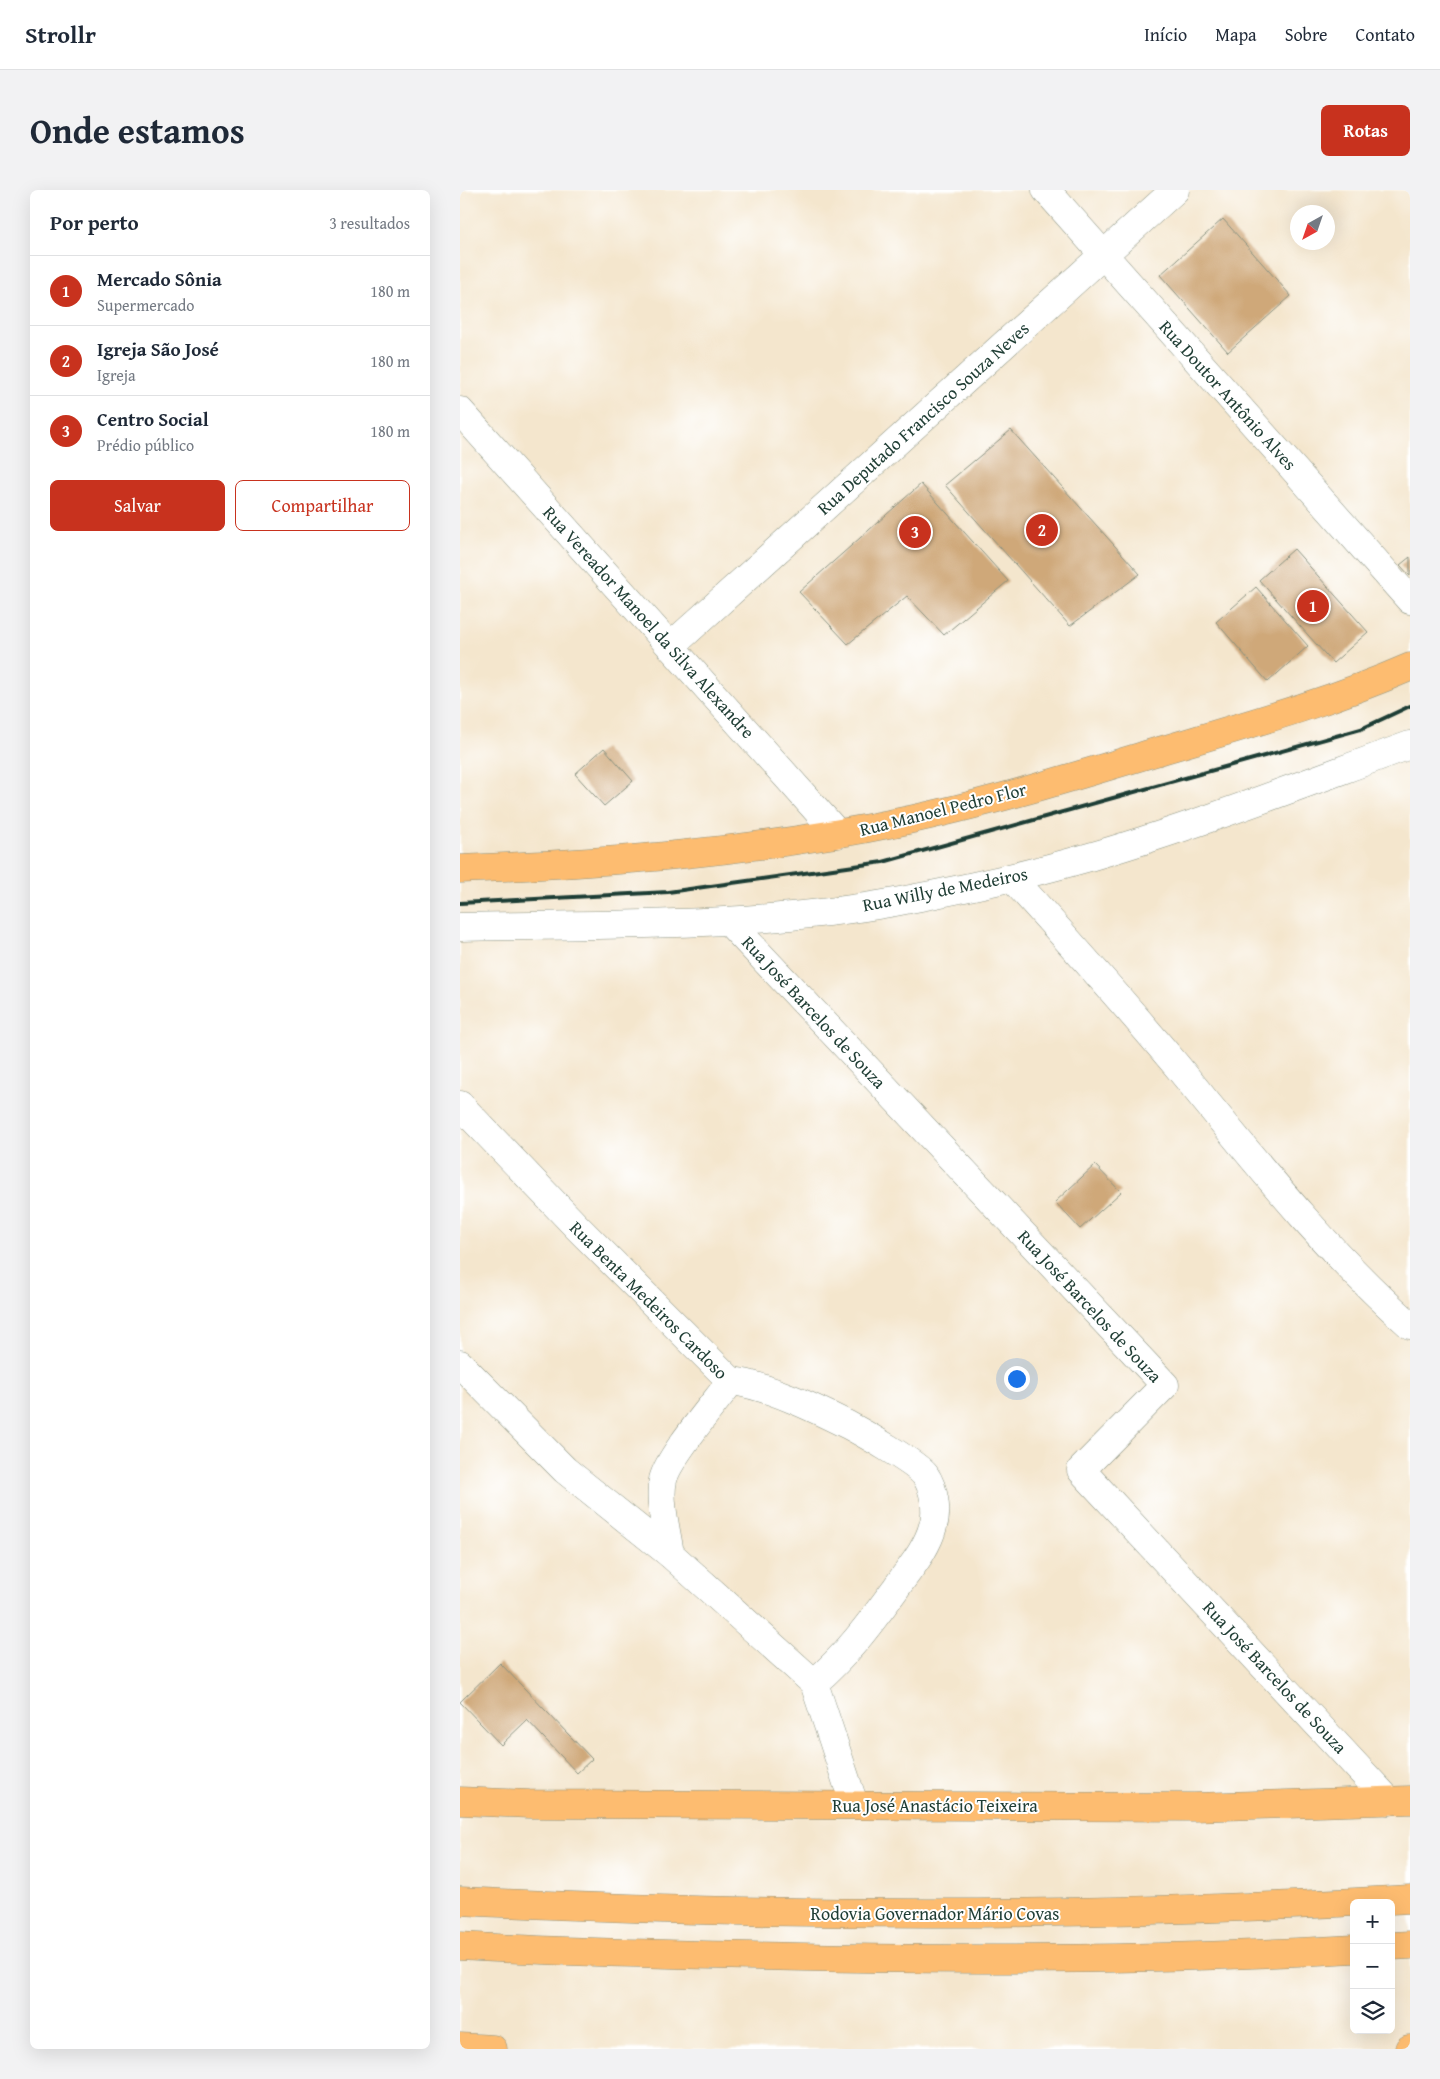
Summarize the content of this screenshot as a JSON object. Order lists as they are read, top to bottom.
{
  "streets": {
    "main road": ["Rua Manoel Pedro Flor", "Rua José Anastácio Teixeira", "Rodovia Governador Mário Covas"],
    "street": [
      "Rua Doutor Antônio Alves",
      "Rua Deputado Francisco Souza Neves",
      "Rua Vereador Manoel da Silva Alexandre",
      "Rua Willy de Medeiros",
      "Rua José Barcelos de Souza",
      "Rua Benta Medeiros Cardoso"
    ]
  },
  "crossings": [
    ["Rua Doutor Antônio Alves", "Rua Deputado Francisco Souza Neves"],
    ["Rua Deputado Francisco Souza Neves", "Rua Vereador Manoel da Silva Alexandre"],
    ["Rua Vereador Manoel da Silva Alexandre", "Rua Manoel Pedro Flor"],
    ["Rua Willy de Medeiros", "Rua José Barcelos de Souza"],
    ["Rua José Barcelos de Souza", "Rua José Anastácio Teixeira"]
  ],
  "north": "bottom left",
  "page": {
    "header": "Strollr",
    "nav": [
      "Início",
      "Mapa",
      "Sobre",
      "Contato"
    ],
    "title": "Onde estamos",
    "buttons": [
      "Rotas",
      ["Salvar", "Compartilhar"]
    ],
    "heading": ["Por perto", "3 resultados"],
    "list": [
      {
        "mark": "1",
        "name": "Mercado Sônia",
        "note": "Supermercado",
        "value": "180 m"
      },
      {
        "mark": "2",
        "name": "Igreja São José",
        "note": "Igreja",
        "value": "180 m"
      },
      {
        "mark": "3",
        "name": "Centro Social",
        "note": "Prédio público",
        "value": "180 m"
      }
    ],
    "pins": ["2", "3", "1"],
    "map_buttons": ["+", "−"]
  }
}
